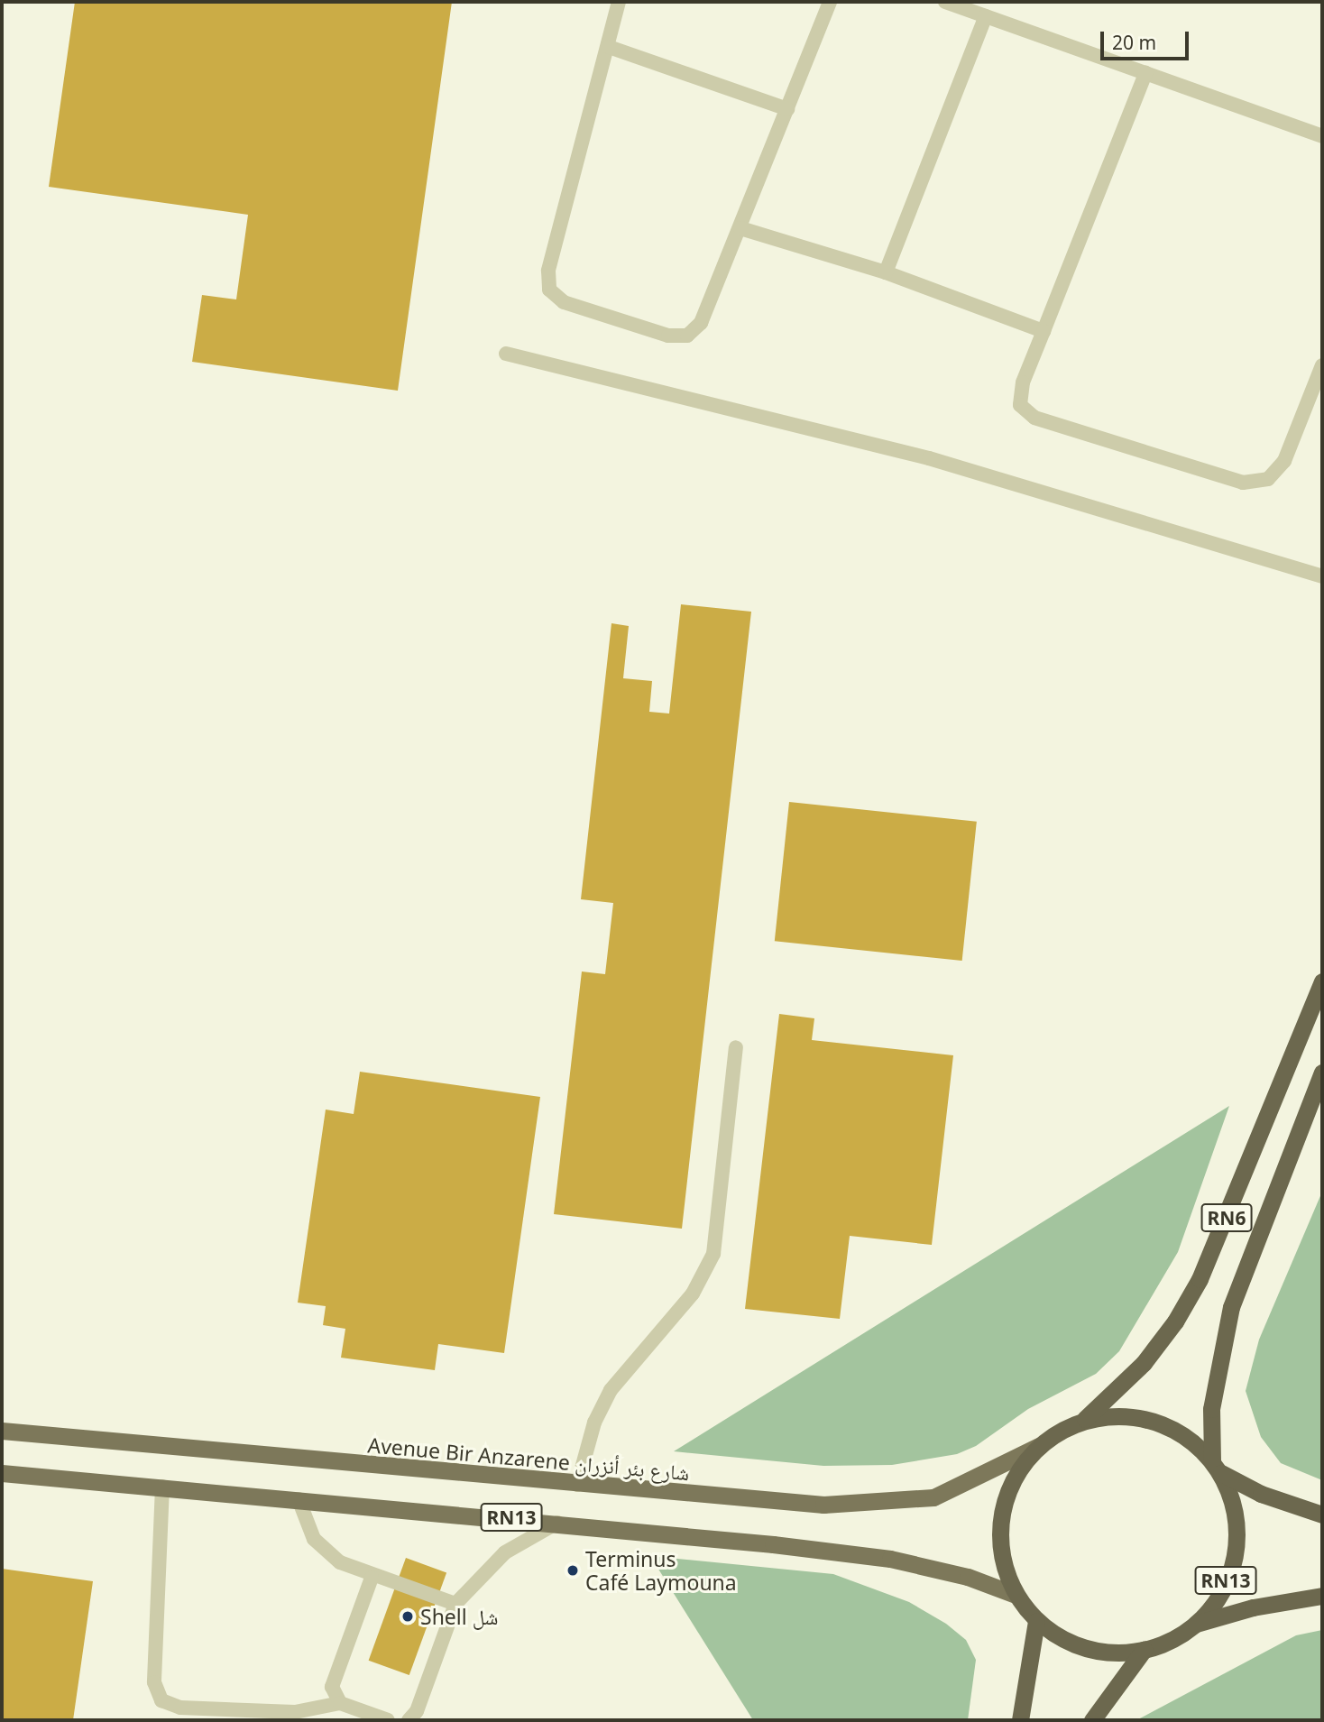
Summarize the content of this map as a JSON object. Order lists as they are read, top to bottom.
{
  "streets": {
    "highway": ["RN6", "RN13"],
    "main road": ["Avenue Bir Anzarene شارع بئر أنزران"]
  },
  "crossings": [
    ["RN6", "RN13"],
    ["Avenue Bir Anzarene شارع بئر أنزران", "RN13"]
  ],
  "places": ["Terminus Café Laymouna", "Shell شل"],
  "scale_bar": "20 m"
}
